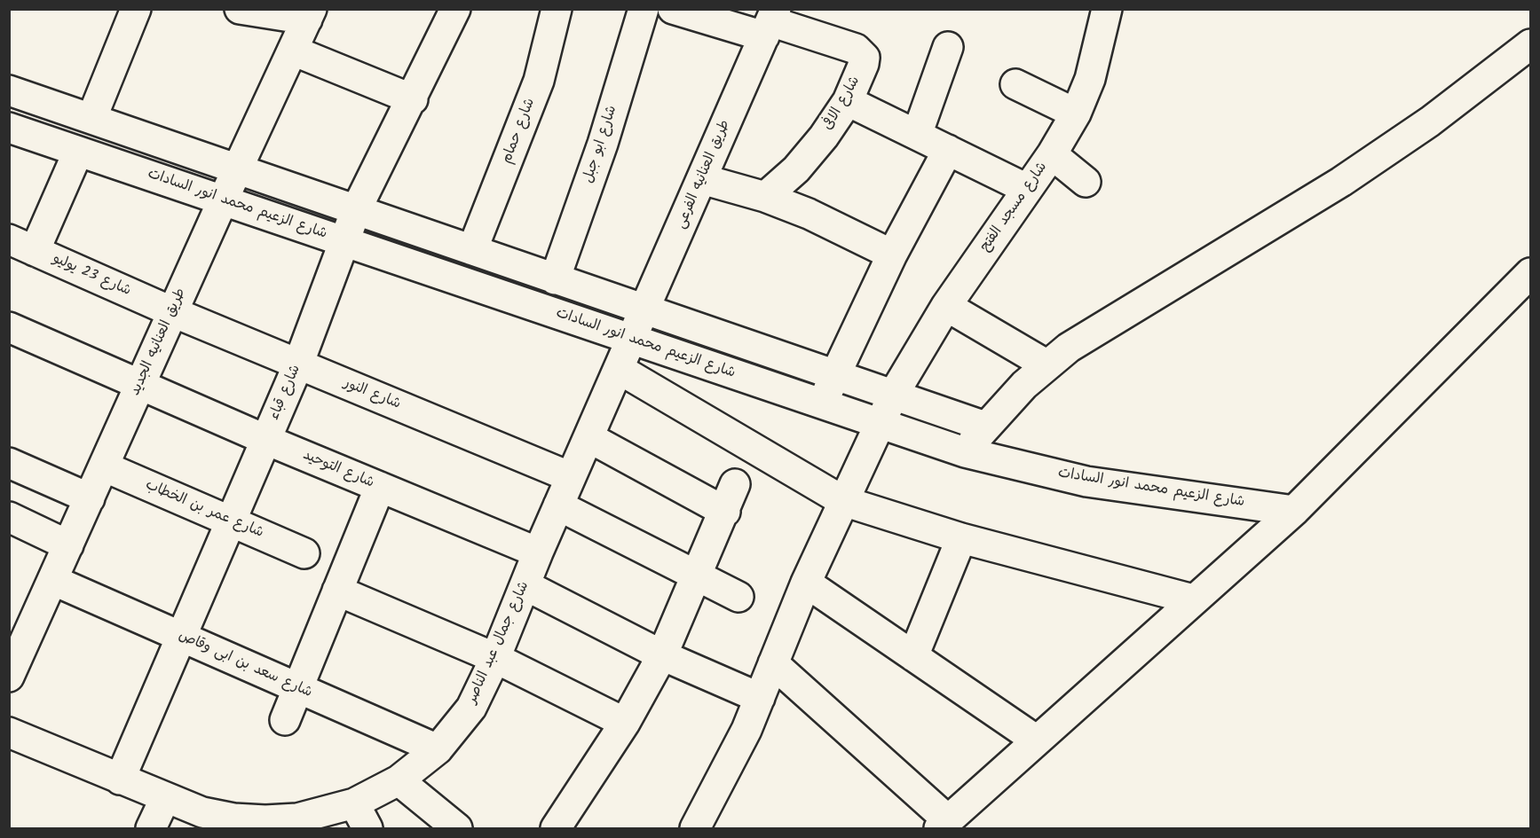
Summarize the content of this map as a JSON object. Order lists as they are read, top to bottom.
{
  "streets": {
    "street": [
      "شارع الافى",
      "شارع حمام",
      "شارع ابو جبل",
      "طريق العنانيه الفرعى",
      "شارع الزعيم محمد انور السادات",
      "شارع مسجد الفتح",
      "شارع 23 يوليو",
      "طريق العنانيه الجديد",
      "شارع قباء",
      "شارع النور",
      "شارع التوحيد",
      "شارع عمر بن الخطاب",
      "شارع جمال عبد الناصر",
      "شارع سعد بن ابى وقاص"
    ]
  },
  "crossings": [
    ["شارع الافى", "طريق العنانيه الفرعى"],
    ["طريق العنانيه الفرعى", "شارع الزعيم محمد انور السادات"],
    ["طريق العنانيه الفرعى", "شارع جمال عبد الناصر"],
    ["شارع الزعيم محمد انور السادات", "شارع مسجد الفتح"],
    ["شارع الزعيم محمد انور السادات", "طريق العنانيه الجديد"],
    ["شارع الزعيم محمد انور السادات", "شارع قباء"],
    ["شارع الزعيم محمد انور السادات", "شارع جمال عبد الناصر"],
    ["شارع 23 يوليو", "طريق العنانيه الجديد"],
    ["شارع 23 يوليو", "شارع النور"],
    ["طريق العنانيه الجديد", "شارع النور"],
    ["طريق العنانيه الجديد", "شارع التوحيد"],
    ["طريق العنانيه الجديد", "شارع عمر بن الخطاب"],
    ["طريق العنانيه الجديد", "شارع سعد بن ابى وقاص"],
    ["شارع قباء", "شارع النور"],
    ["شارع قباء", "شارع التوحيد"],
    ["شارع قباء", "شارع عمر بن الخطاب"],
    ["شارع قباء", "شارع جمال عبد الناصر"],
    ["شارع قباء", "شارع سعد بن ابى وقاص"],
    ["شارع النور", "شارع جمال عبد الناصر"],
    ["شارع التوحيد", "شارع جمال عبد الناصر"],
    ["شارع جمال عبد الناصر", "شارع سعد بن ابى وقاص"]
  ]
}
